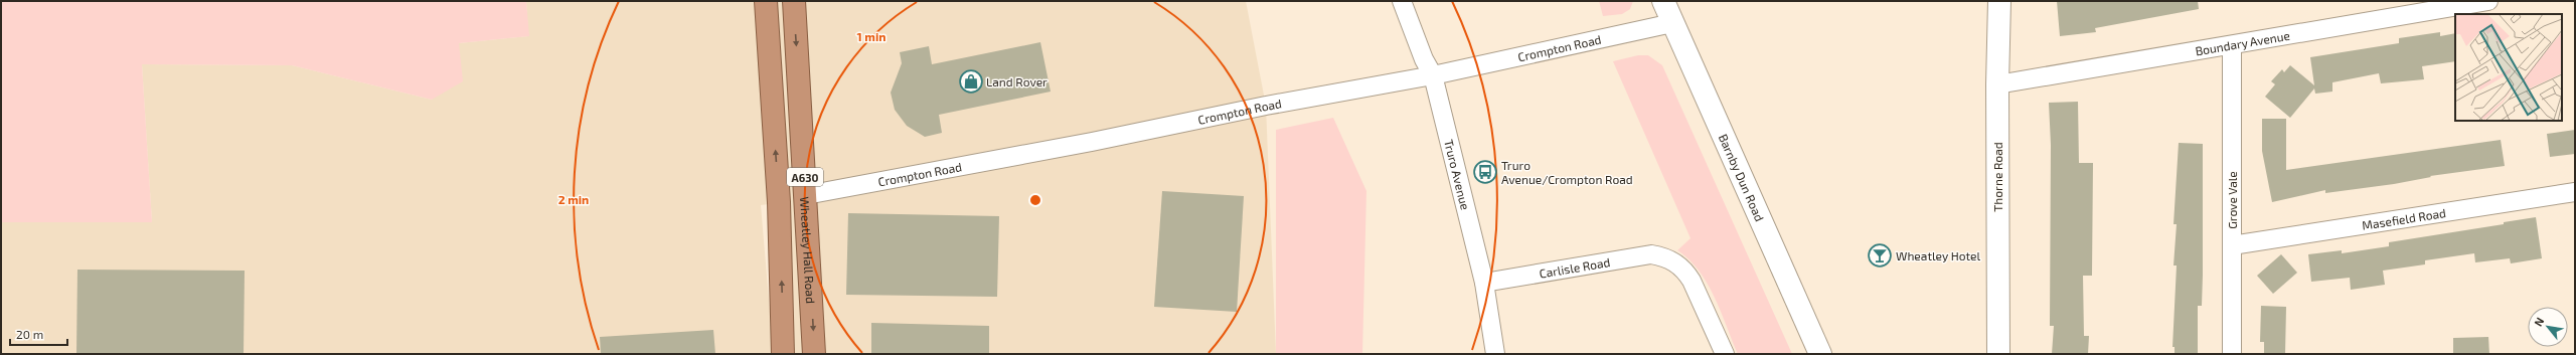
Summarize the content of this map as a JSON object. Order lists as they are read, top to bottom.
{
  "streets": {
    "highway": ["A630", "Wheatley Hall Road"],
    "street": [
      "Boundary Avenue",
      "Crompton Road",
      "Truro Avenue",
      "Thorne Road",
      "Barnby Dun Road",
      "Grove Vale",
      "Masefield Road",
      "Carlisle Road"
    ]
  },
  "crossings": [
    ["Boundary Avenue", "Thorne Road"],
    ["Boundary Avenue", "Grove Vale"],
    ["Crompton Road", "Truro Avenue"],
    ["Crompton Road", "Barnby Dun Road"],
    ["Crompton Road", "Wheatley Hall Road"],
    ["Truro Avenue", "Carlisle Road"],
    ["Grove Vale", "Masefield Road"]
  ],
  "places": {
    "shop": ["Land Rover"],
    "bus stop": ["Truro Avenue/Crompton Road"],
    "bar": ["Wheatley Hotel"]
  },
  "scale_bar": "20 m",
  "north": "top left",
  "rings": ["1 min", "2 min"]
}
